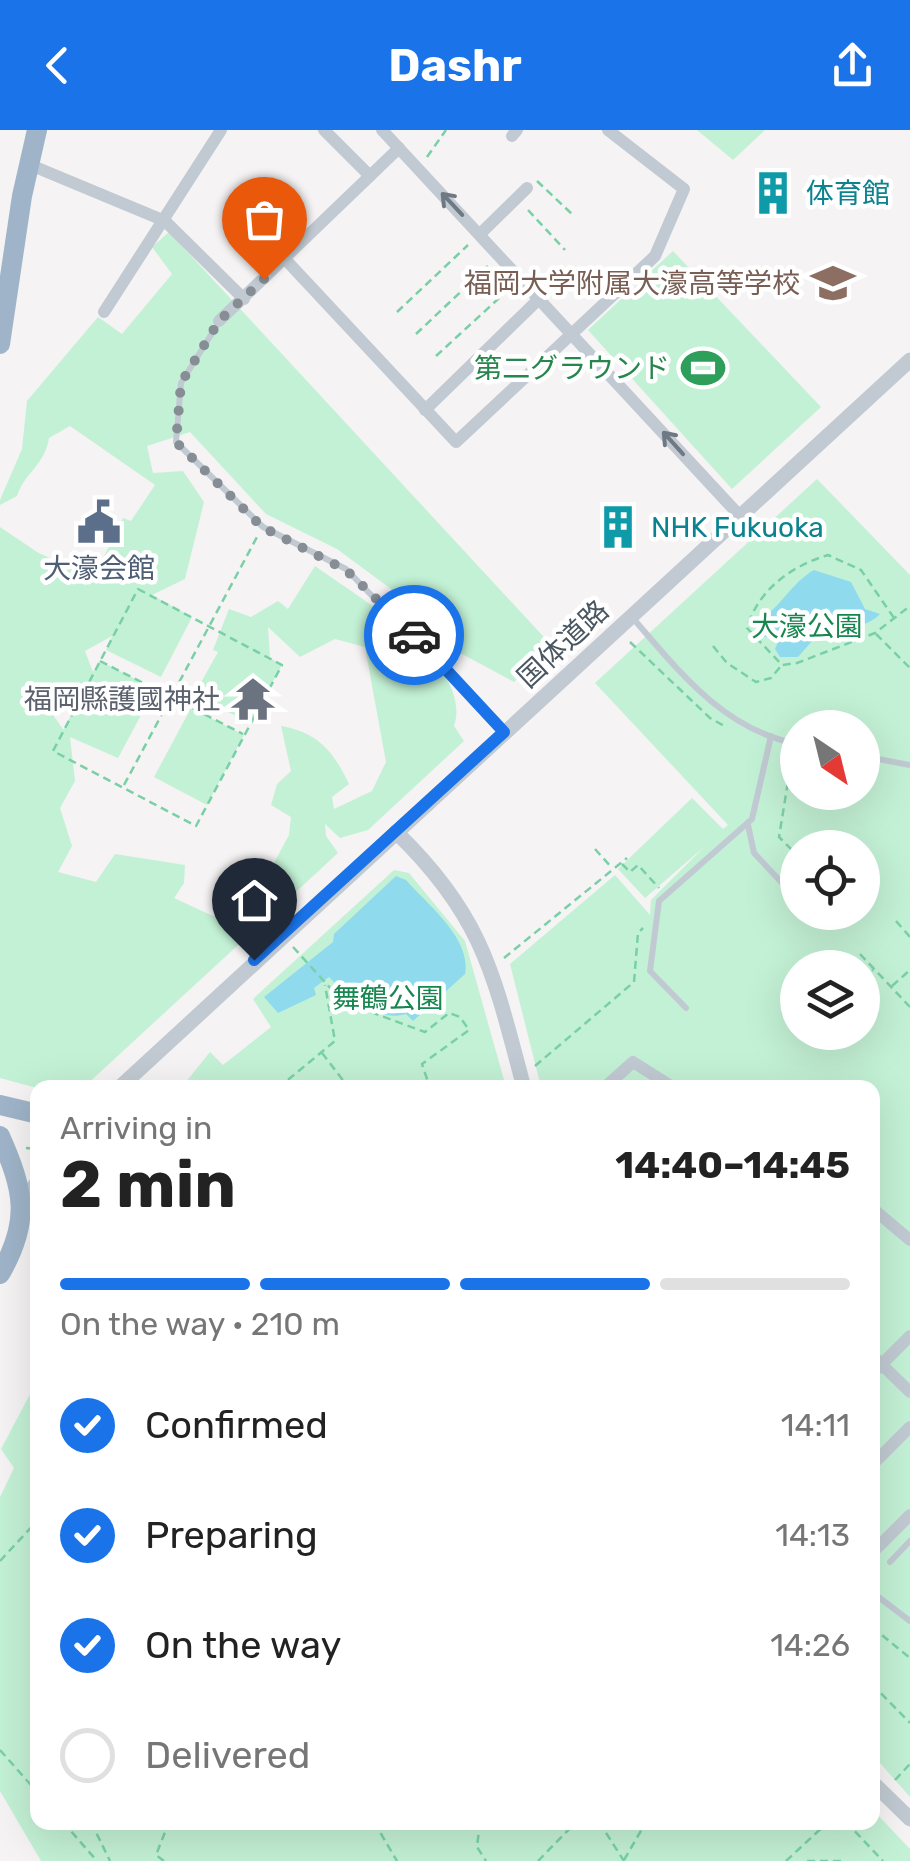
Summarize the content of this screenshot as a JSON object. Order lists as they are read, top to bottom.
{
  "streets": {
    "street": ["国体道路"]
  },
  "parks": ["大濠公園", "舞鶴公園"],
  "places": {
    "building": ["体育館", "NHK Fukuoka"],
    "school or university": ["福岡大学附属大濠高等学校"],
    "sports": ["第二グラウンド"],
    "public building": ["大濠会館"],
    "temple": ["福岡縣護國神社"]
  },
  "north": "bottom right",
  "page": {
    "header": "Dashr",
    "heading": ["2 min", "Arriving in", "14:40–14:45"],
    "bar": "On the way · 210 m",
    "list": [
      ["Confirmed", "14:11"],
      ["Preparing", "14:13"],
      ["On the way", "14:26"],
      "Delivered"
    ]
  }
}
